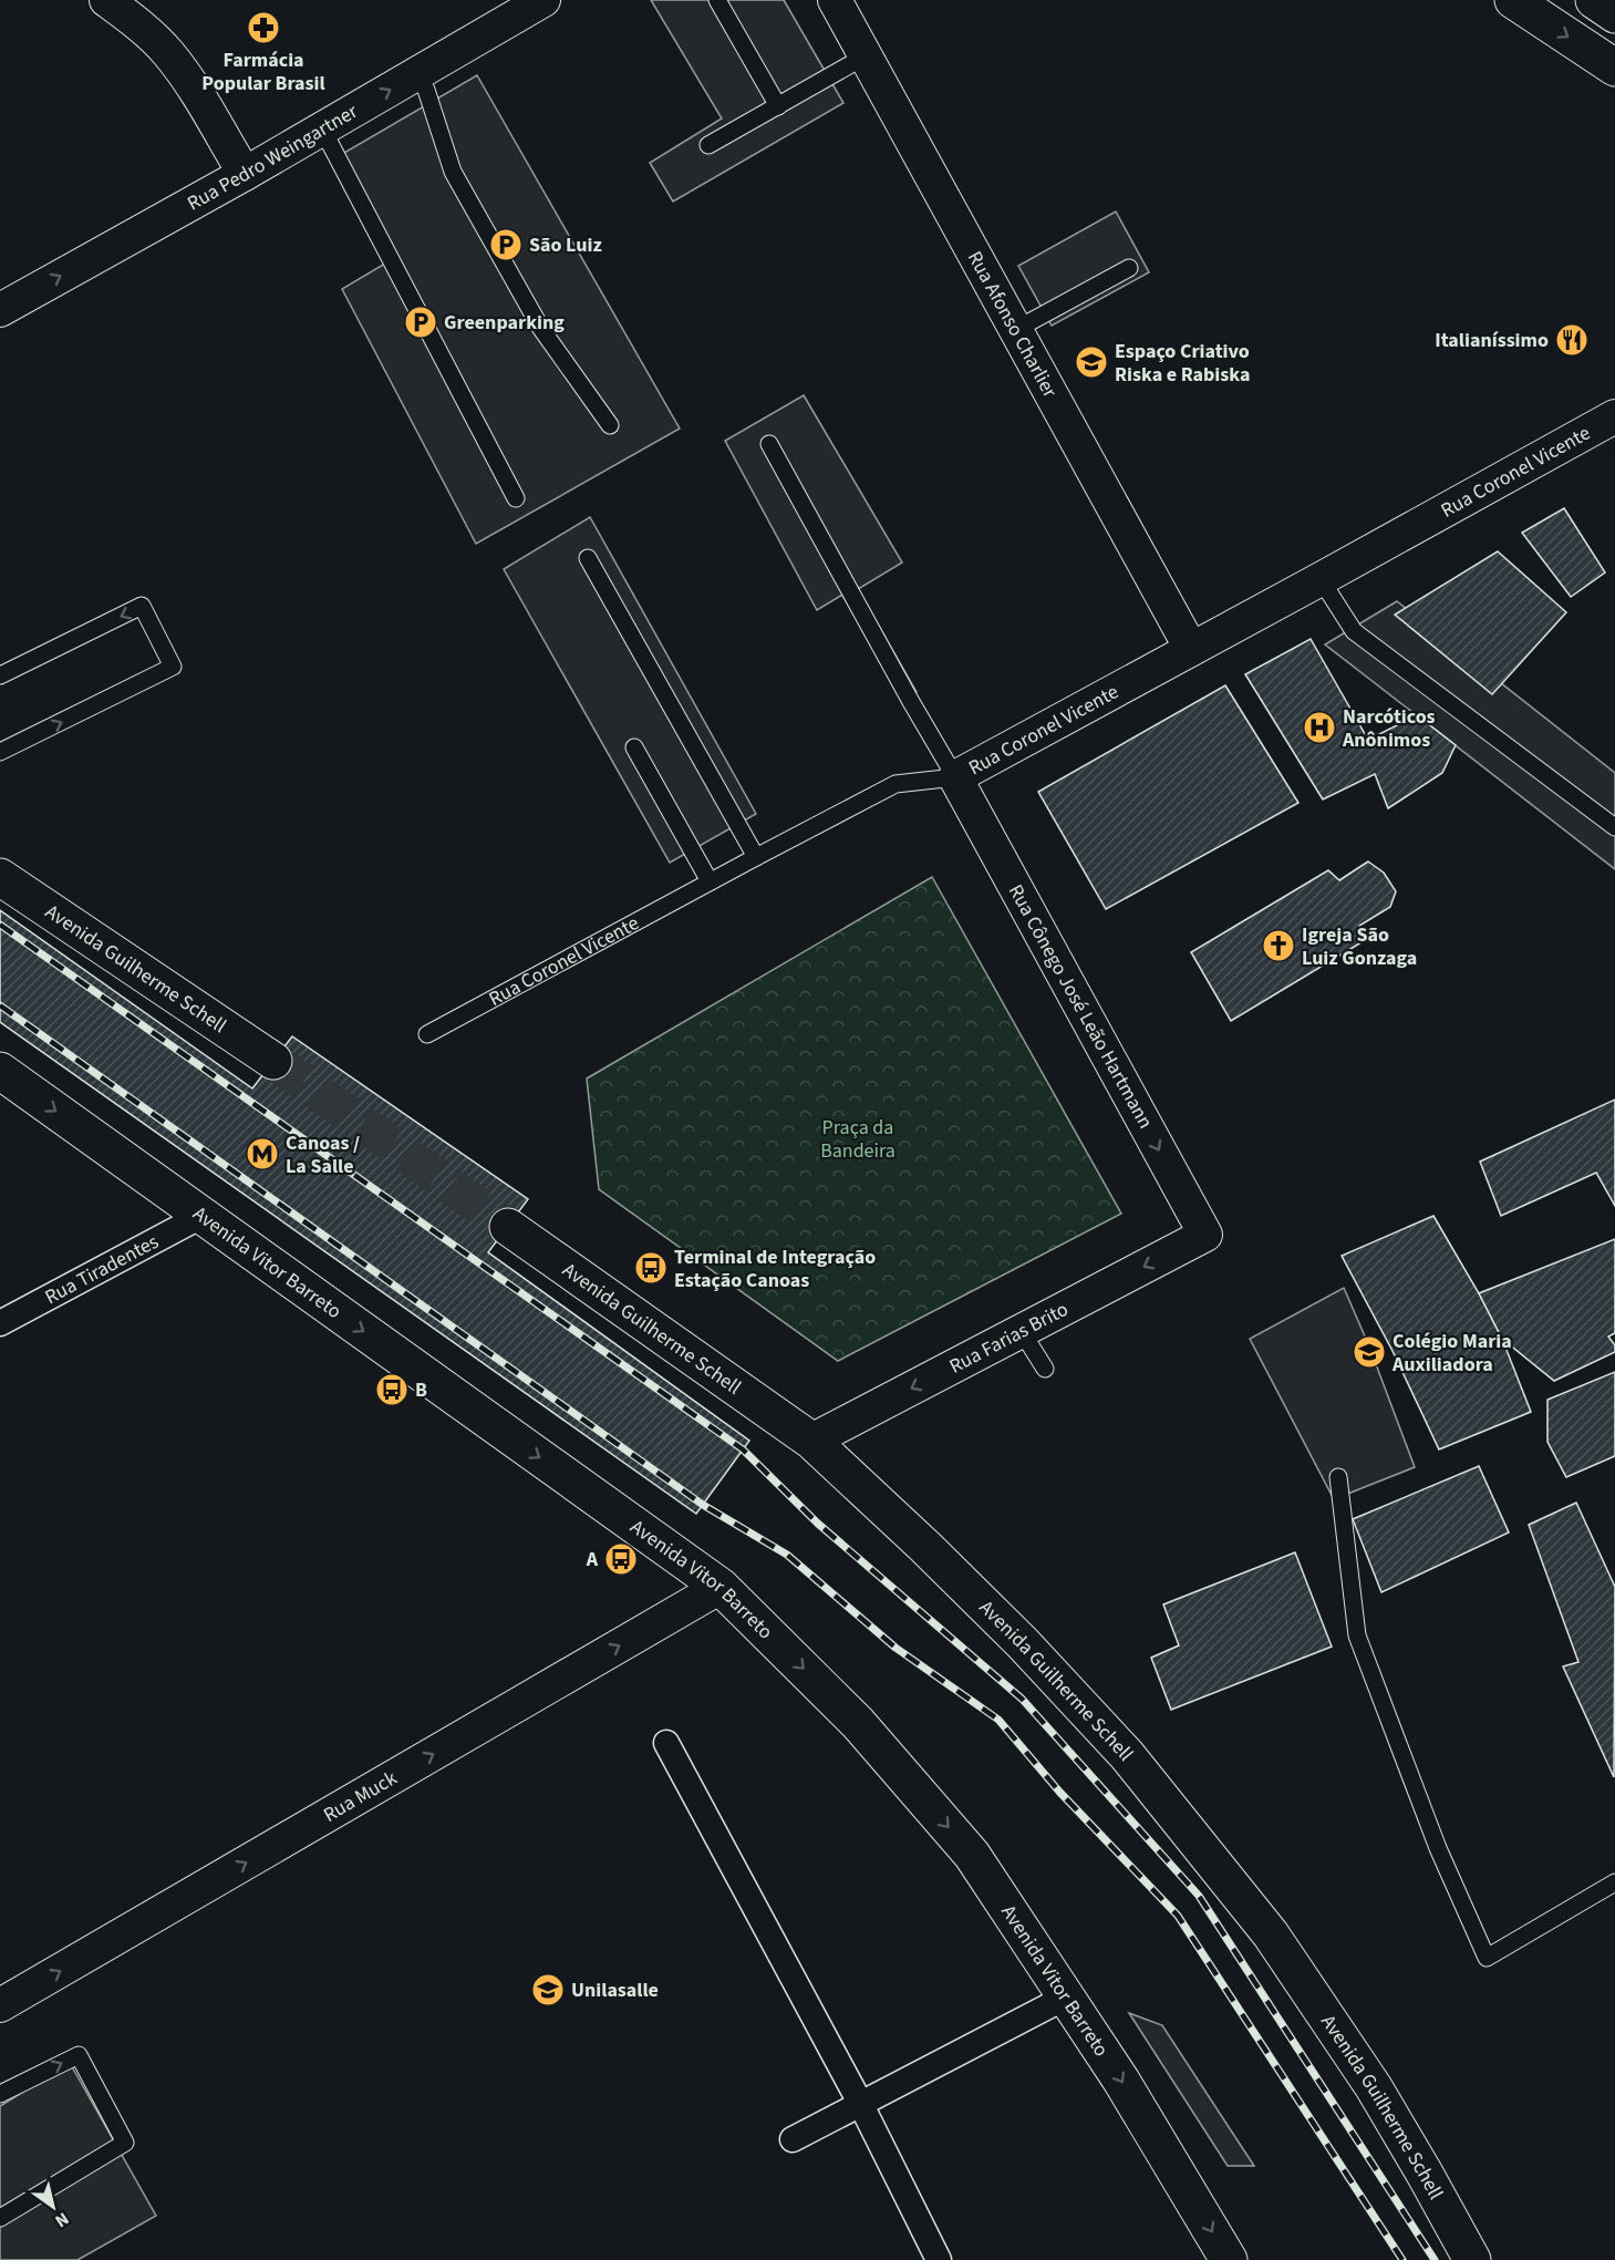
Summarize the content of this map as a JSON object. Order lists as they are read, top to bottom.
{
  "streets": {
    "main road": ["Avenida Guilherme Schell", "Avenida Vitor Barreto"],
    "street": [
      "Rua Pedro Weingartner",
      "Rua Afonso Charlier",
      "Rua Coronel Vicente",
      "Rua Cônego José Leão Hartmann",
      "Rua Tiradentes",
      "Rua Farias Brito",
      "Rua Muck"
    ]
  },
  "crossings": [
    ["Rua Afonso Charlier", "Rua Coronel Vicente"],
    ["Rua Coronel Vicente", "Rua Cônego José Leão Hartmann"],
    ["Avenida Guilherme Schell", "Rua Farias Brito"],
    ["Rua Cônego José Leão Hartmann", "Rua Farias Brito"],
    ["Avenida Vitor Barreto", "Rua Tiradentes"],
    ["Avenida Vitor Barreto", "Rua Muck"]
  ],
  "one_way": [
    "Rua Pedro Weingartner",
    "Rua Cônego José Leão Hartmann",
    "Avenida Vitor Barreto",
    "Rua Farias Brito",
    "Rua Muck"
  ],
  "parks": ["Praça da Bandeira"],
  "places": {
    "pharmacy": ["Farmácia Popular Brasil"],
    "parking": ["São Luiz", "Greenparking"],
    "restaurant": ["Italianíssimo"],
    "school or university": ["Espaço Criativo Riska e Rabiska", "Colégio Maria Auxiliadora", "Unilasalle"],
    "hospital": ["Narcóticos Anônimos"],
    "church": ["Igreja São Luiz Gonzaga"],
    "metro station": ["Canoas / La Salle"],
    "bus stop": ["Terminal de Integração Estação Canoas", "B", "A"]
  },
  "north": "bottom right"
}
